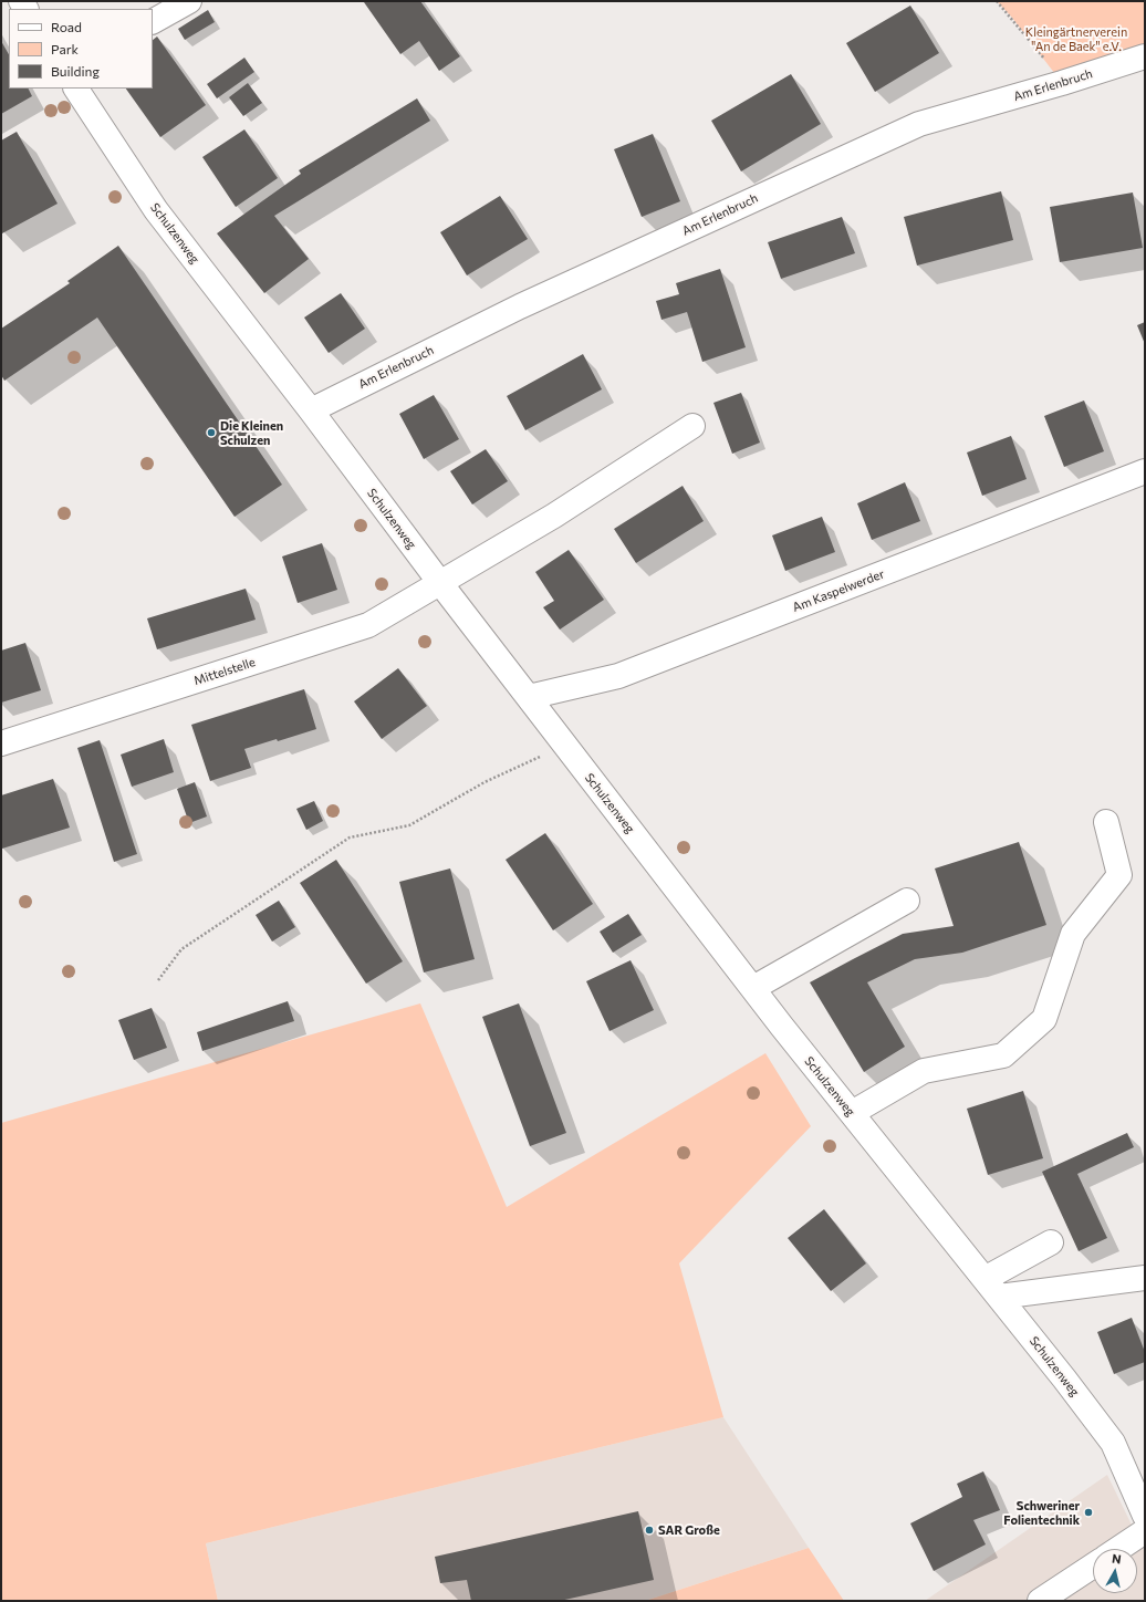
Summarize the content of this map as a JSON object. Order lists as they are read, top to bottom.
{
  "streets": {
    "street": [
      "Am Erlenbruch",
      "Schulzenweg",
      "Am Kaspelwerder",
      "Mittelstelle"
    ]
  },
  "crossings": [
    ["Am Erlenbruch", "Schulzenweg"],
    ["Schulzenweg", "Am Kaspelwerder"],
    ["Schulzenweg", "Mittelstelle"]
  ],
  "parks": ["Kleingärtnerverein \"An de Baek\" e.V."],
  "places": ["Die Kleinen Schulzen", "Schweriner Folientechnik", "SAR Große"],
  "legend": ["Road", "Park", "Building"],
  "north": "top"
}
